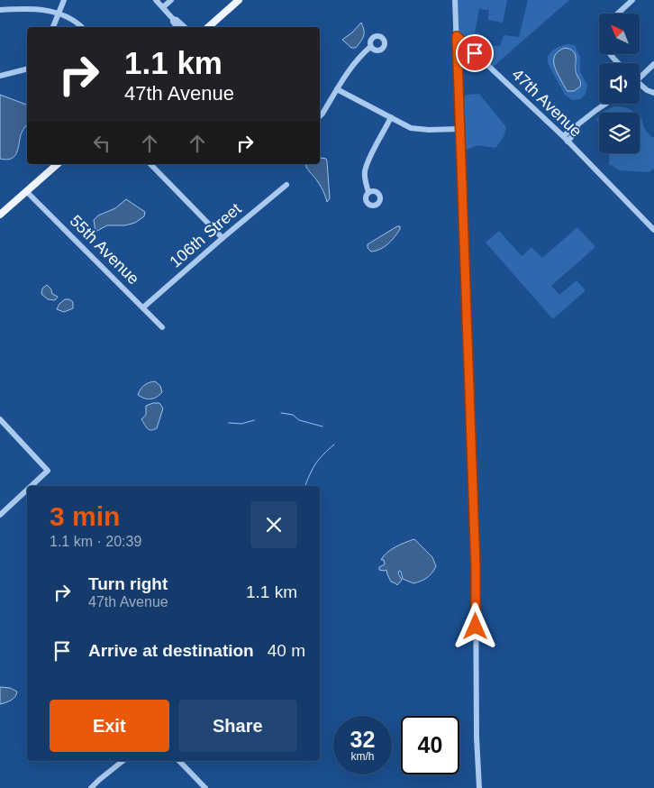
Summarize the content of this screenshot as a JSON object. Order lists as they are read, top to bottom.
{
  "streets": {
    "street": ["47th Avenue", "106th Street", "55th Avenue"]
  },
  "crossings": [
    ["106th Street", "55th Avenue"]
  ],
  "north": "top left",
  "page": {
    "turn": ["1.1 km", "47th Avenue"],
    "heading": ["3 min", "1.1 km · 20:39"],
    "list": [
      {
        "name": "Turn right",
        "note": "47th Avenue",
        "value": "1.1 km"
      },
      {
        "name": "Arrive at destination",
        "value": "40 m"
      }
    ],
    "buttons": ["Exit", "Share"],
    "speed": "32 km/h",
    "limit": "40"
  }
}
